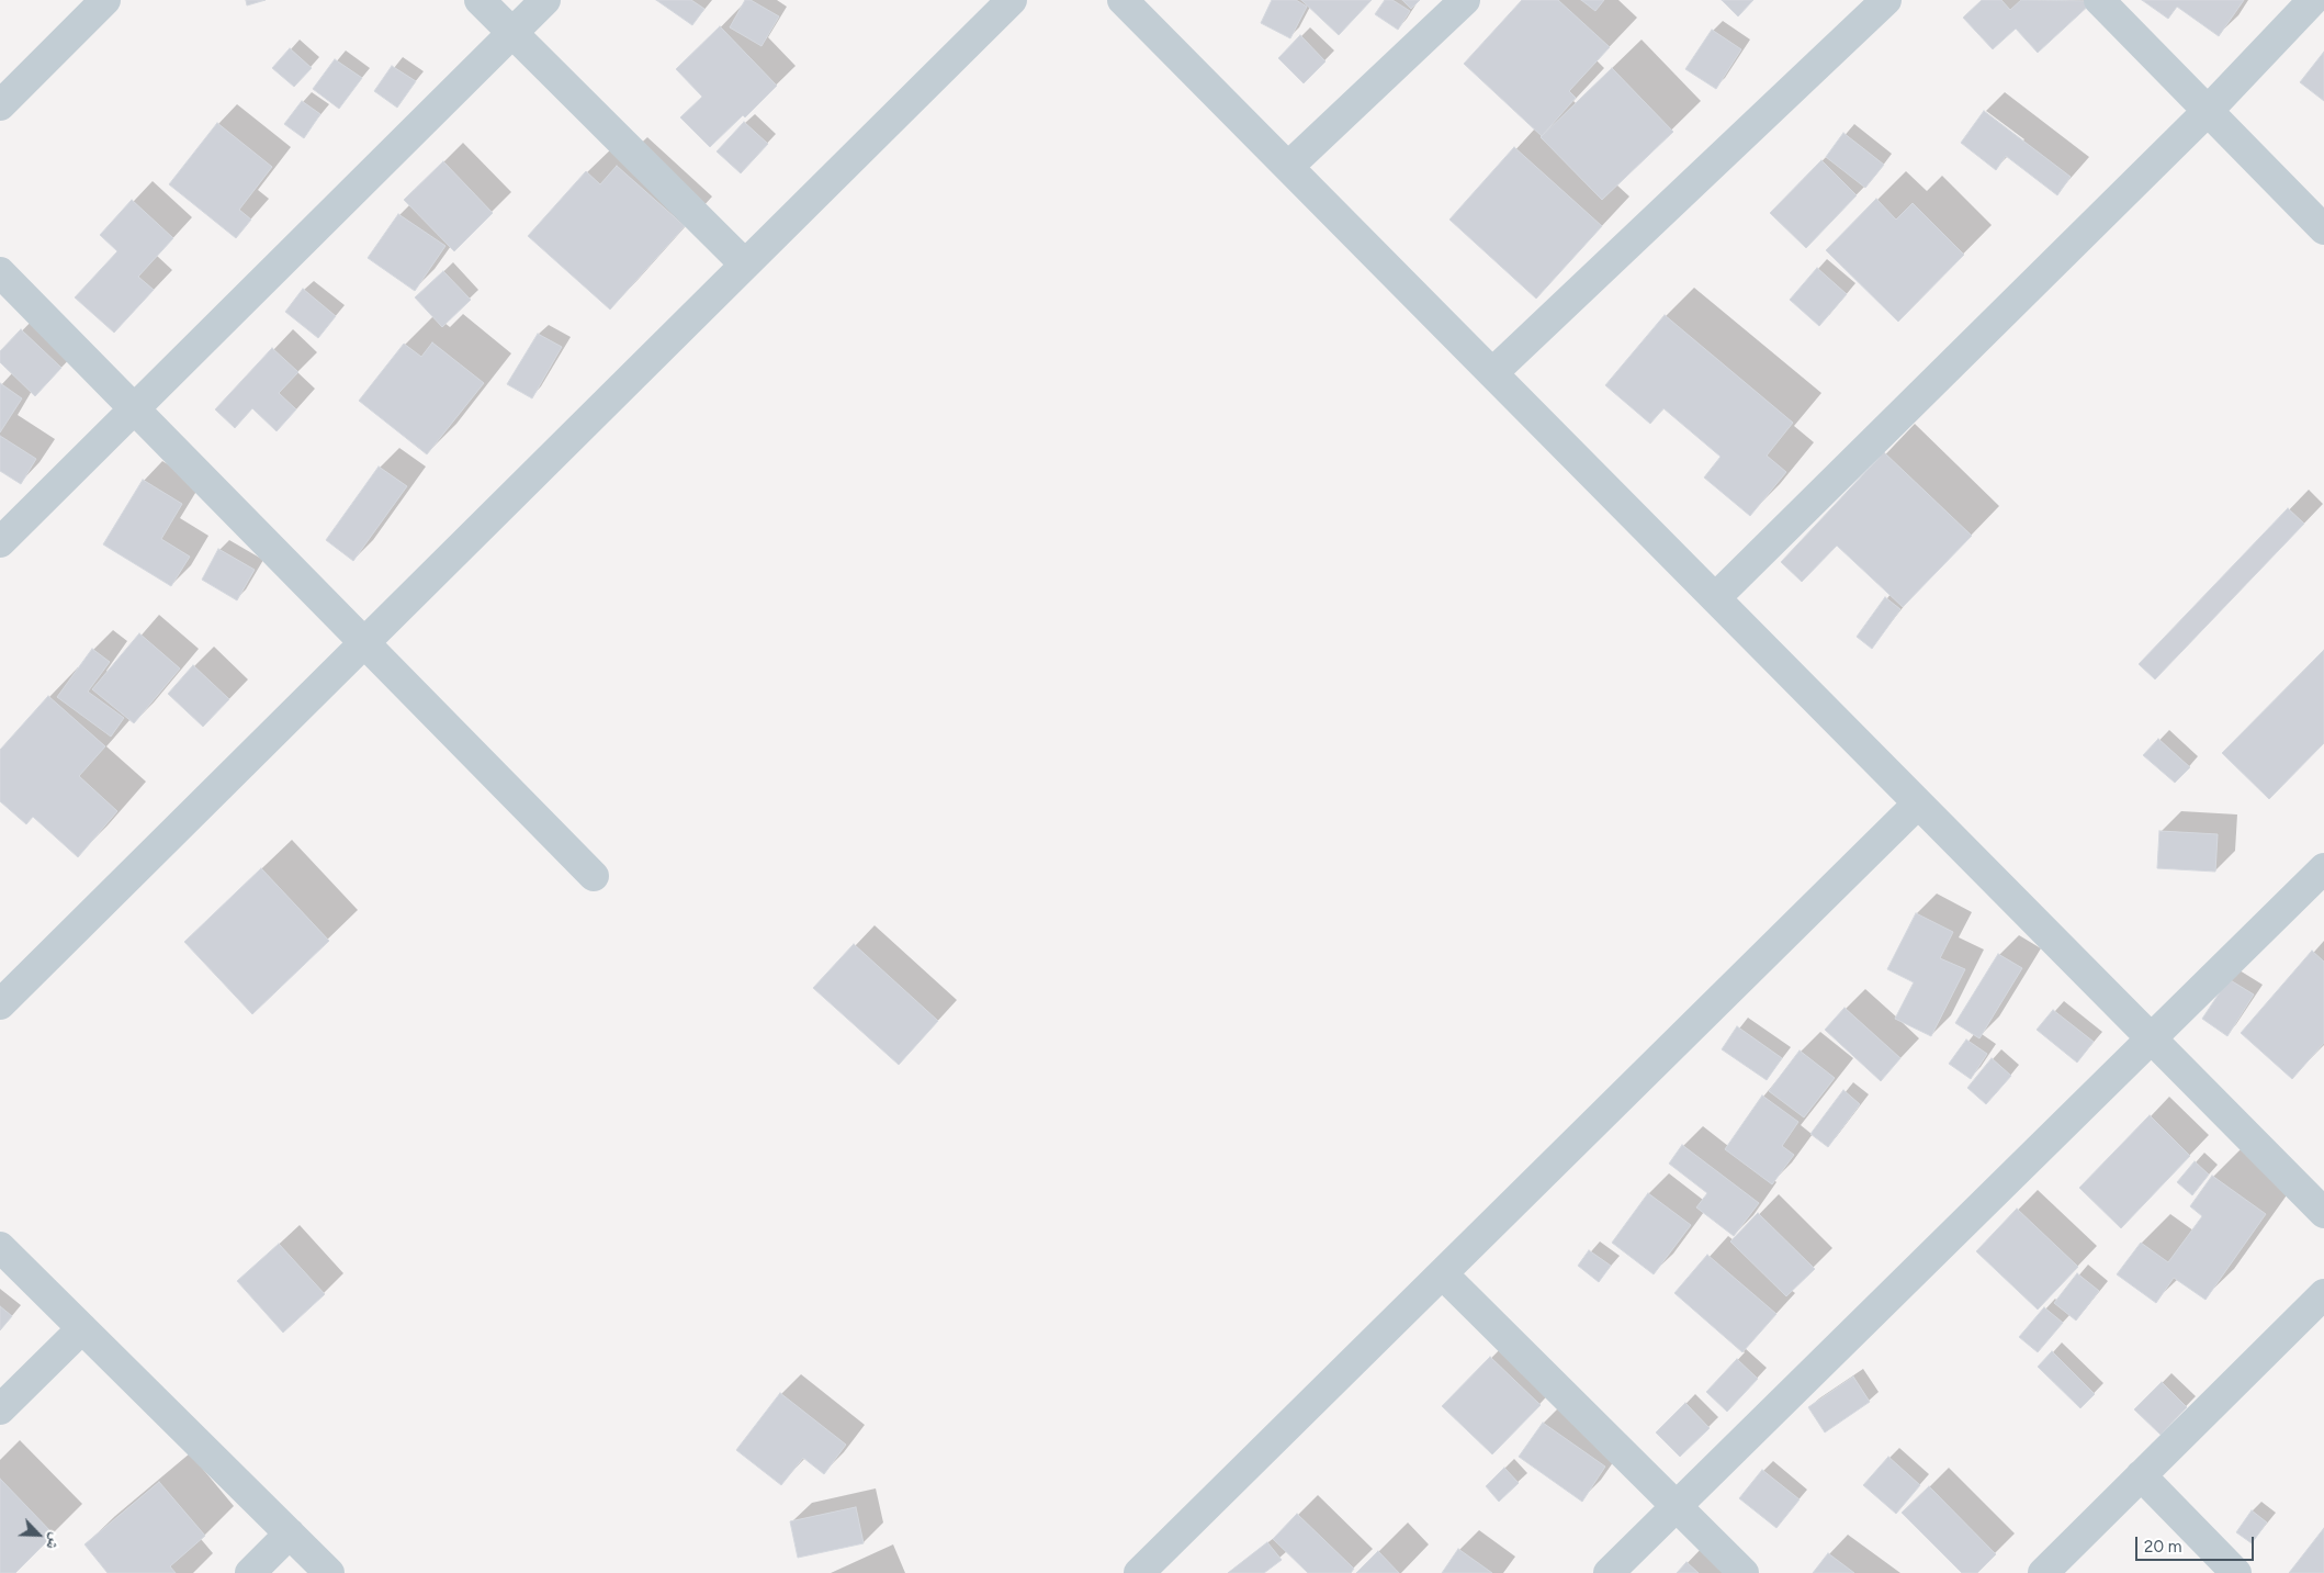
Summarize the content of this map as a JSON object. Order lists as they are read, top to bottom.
{
  "scale_bar": "20 m",
  "north": "bottom right"
}
